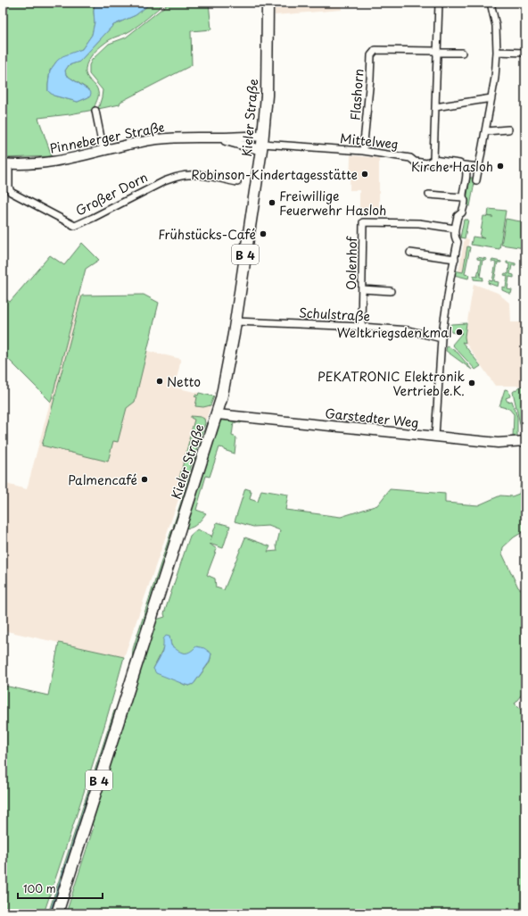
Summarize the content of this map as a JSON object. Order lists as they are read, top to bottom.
{
  "streets": {
    "main road": [
      "Kieler Straße",
      "Pinneberger Straße",
      "B 4",
      "Garstedter Weg"
    ],
    "street": [
      "Flashorn",
      "Mittelweg",
      "Großer Dorn",
      "Oolenhof",
      "Schulstraße"
    ]
  },
  "crossings": [
    ["Flashorn", "Mittelweg"],
    ["Kieler Straße", "Pinneberger Straße"],
    ["Kieler Straße", "Mittelweg"],
    ["Kieler Straße", "Schulstraße"],
    ["Kieler Straße", "Garstedter Weg"],
    ["Pinneberger Straße", "Mittelweg"],
    ["Pinneberger Straße", "Großer Dorn"],
    ["Oolenhof", "Schulstraße"]
  ],
  "places": [
    "Kirche Hasloh",
    "Robinson-Kindertagesstätte",
    "Freiwillige Feuerwehr Hasloh",
    "Frühstücks-Café",
    "Weltkriegsdenkmal",
    "Netto",
    "PEKATRONIC Elektronik Vertrieb e.K.",
    "Palmencafé"
  ],
  "scale_bar": "100 m"
}
